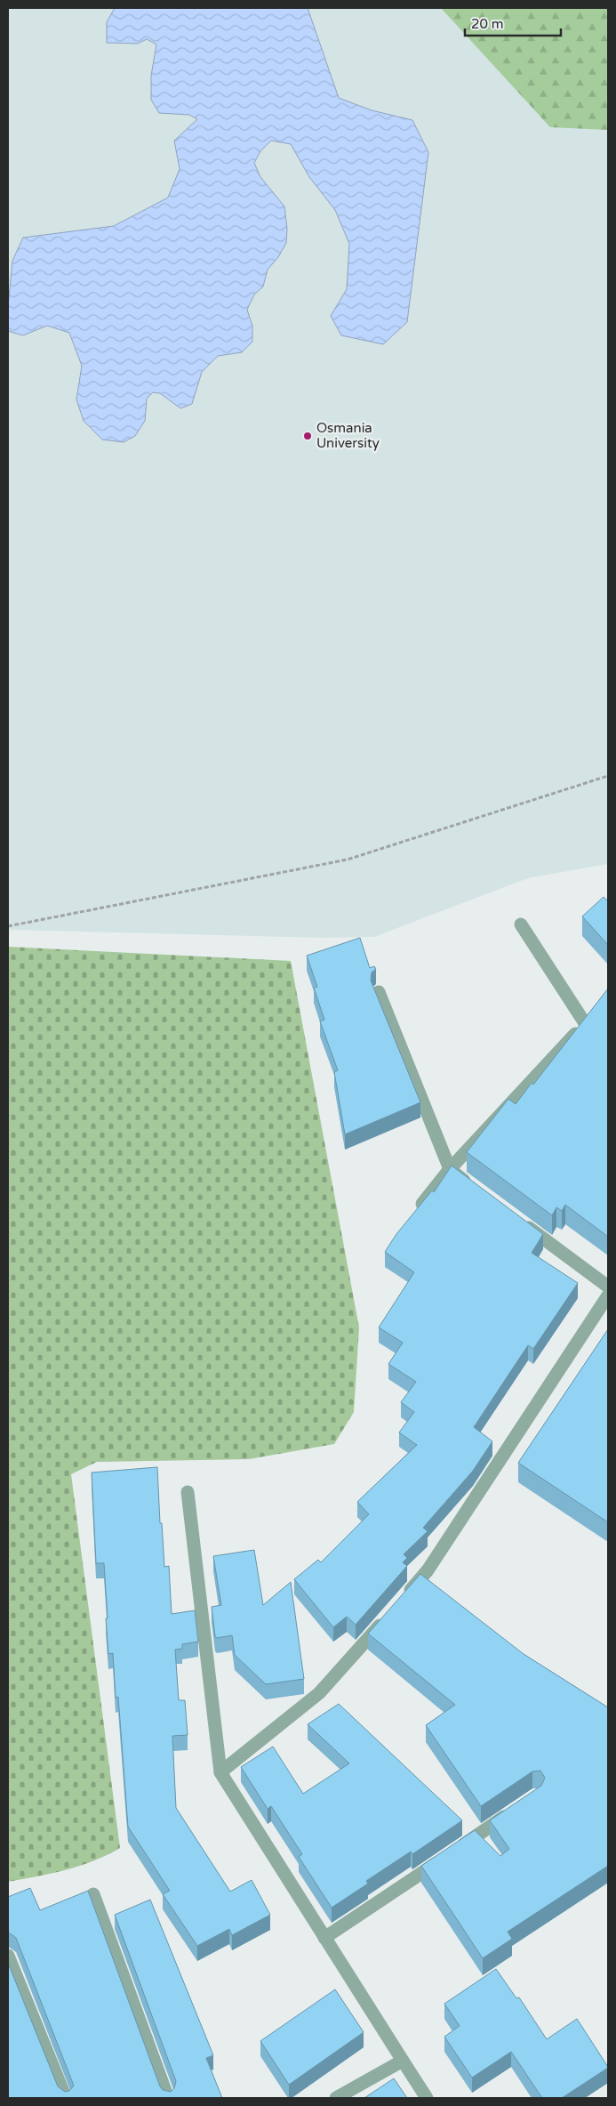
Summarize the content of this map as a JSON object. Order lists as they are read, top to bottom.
{
  "places": ["Osmania University"],
  "scale_bar": "20 m"
}
